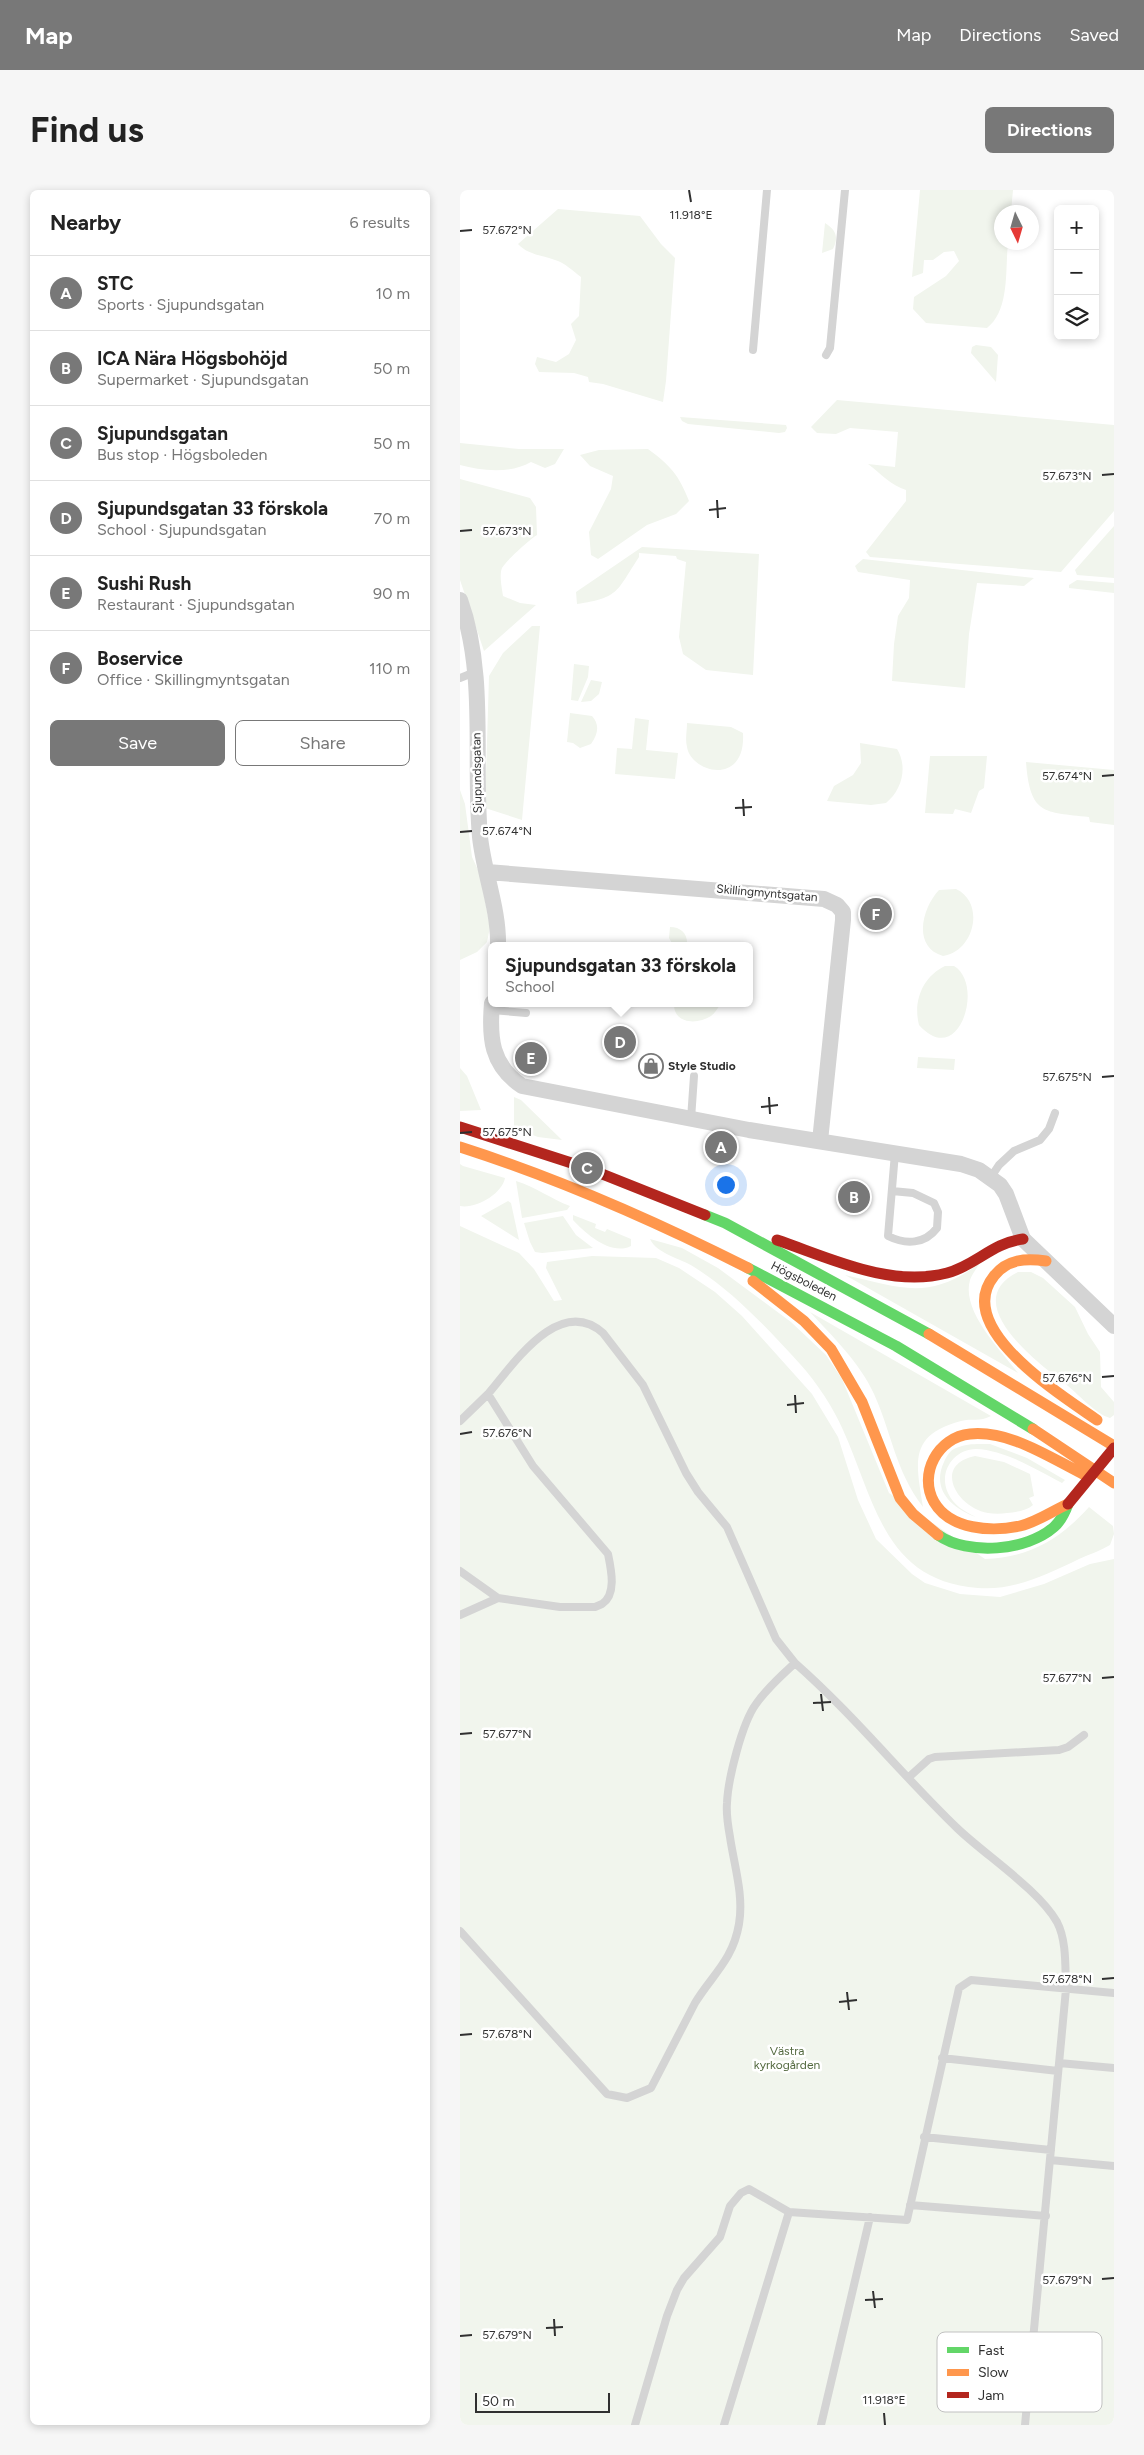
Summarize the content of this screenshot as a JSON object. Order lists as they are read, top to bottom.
{
  "streets": {
    "main road": ["Högsboleden"],
    "street": ["Sjupundsgatan", "Skillingmyntsgatan"]
  },
  "crossings": [
    ["Sjupundsgatan", "Skillingmyntsgatan"]
  ],
  "parks": ["Västra kyrkogården"],
  "places": {
    "shop": ["Style Studio"]
  },
  "legend": ["Fast", "Slow", "Jam"],
  "scale_bar": "50 m",
  "north": "bottom",
  "page": {
    "header": "Map",
    "nav": ["Map", "Directions", "Saved"],
    "buttons": [
      "Directions",
      ["Save", "Share"]
    ],
    "title": "Find us",
    "heading": ["Nearby", "6 results"],
    "map_buttons": ["+", "−"],
    "list": [
      {
        "mark": "A",
        "name": "STC",
        "note": "Sports · Sjupundsgatan",
        "value": "10 m"
      },
      {
        "mark": "B",
        "name": "ICA Nära Högsbohöjd",
        "note": "Supermarket · Sjupundsgatan",
        "value": "50 m"
      },
      {
        "mark": "C",
        "name": "Sjupundsgatan",
        "note": "Bus stop · Högsboleden",
        "value": "50 m"
      },
      {
        "mark": "D",
        "name": "Sjupundsgatan 33 förskola",
        "note": "School · Sjupundsgatan",
        "value": "70 m"
      },
      {
        "mark": "E",
        "name": "Sushi Rush",
        "note": "Restaurant · Sjupundsgatan",
        "value": "90 m"
      },
      {
        "mark": "F",
        "name": "Boservice",
        "note": "Office · Skillingmyntsgatan",
        "value": "110 m"
      }
    ],
    "pins": [
      "F",
      "D",
      "E",
      "A",
      "C",
      "B"
    ],
    "popup": ["Sjupundsgatan 33 förskola", "School"],
    "scale": "50 m"
  },
  "coordinates": [
    "11.918°E",
    "57.672°N",
    "57.673°N",
    "57.674°N",
    "57.675°N",
    "57.676°N",
    "57.677°N",
    "57.678°N",
    "57.679°N"
  ]
}
